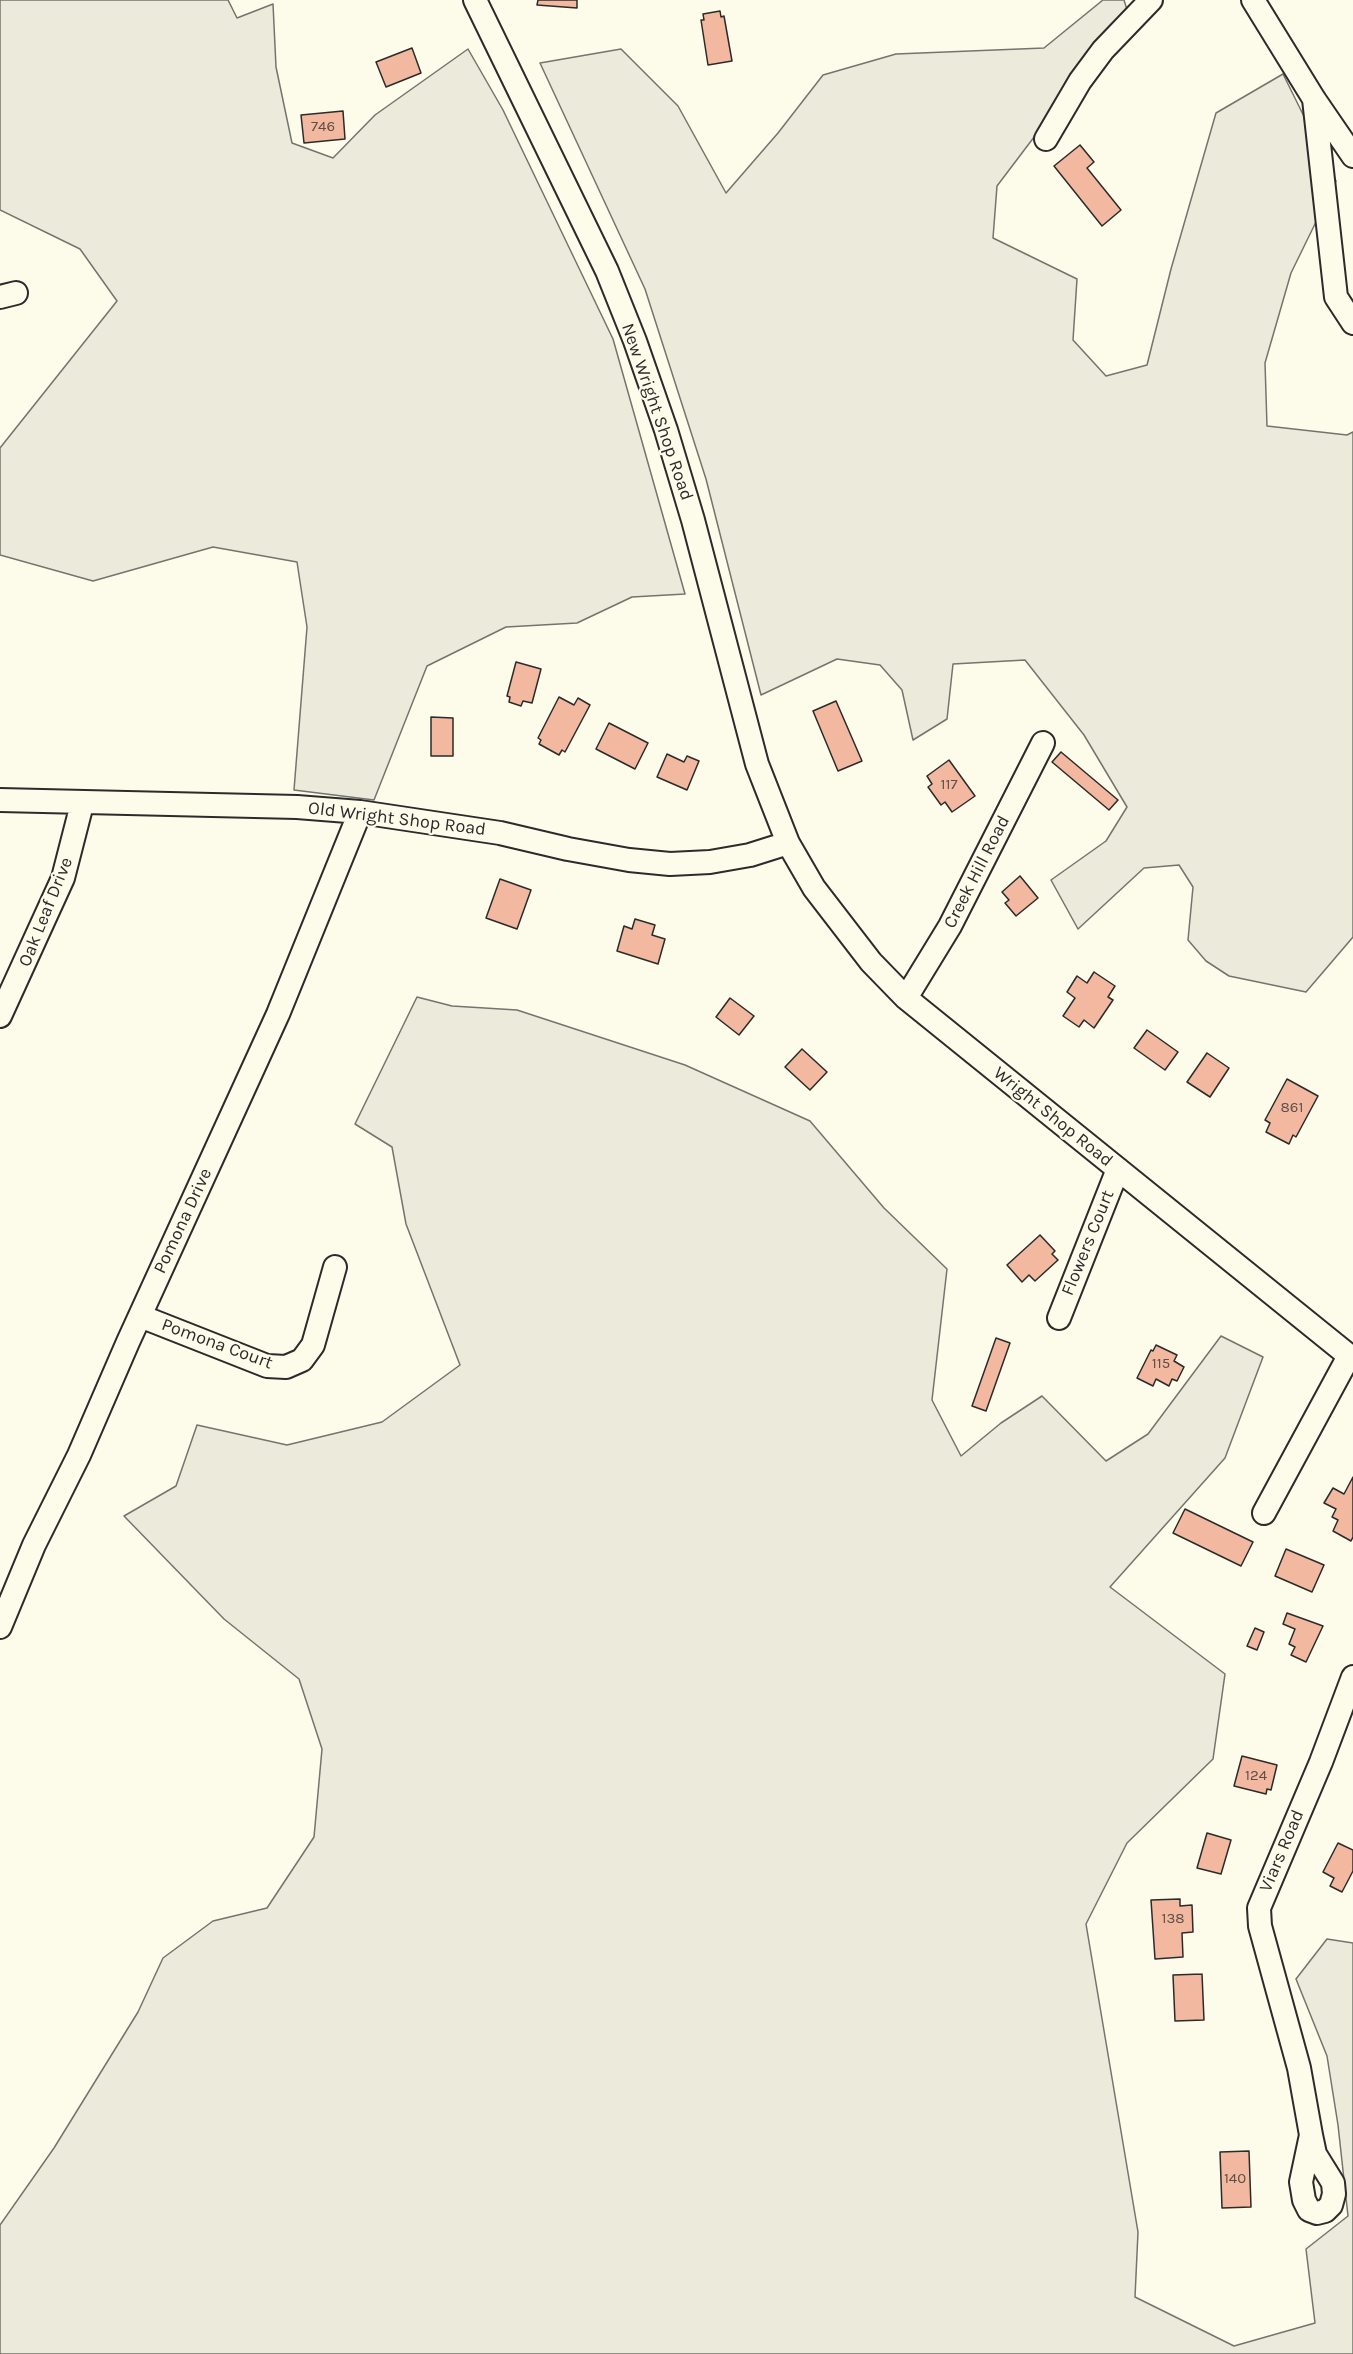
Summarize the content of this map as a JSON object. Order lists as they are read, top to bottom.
{
  "streets": {
    "street": [
      "New Wright Shop Road",
      "Old Wright Shop Road",
      "Creek Hill Road",
      "Oak Leaf Drive",
      "Wright Shop Road",
      "Pomona Drive",
      "Flowers Court",
      "Pomona Court",
      "Viars Road"
    ]
  },
  "crossings": [
    ["New Wright Shop Road", "Old Wright Shop Road"],
    ["New Wright Shop Road", "Wright Shop Road"],
    ["Old Wright Shop Road", "Oak Leaf Drive"],
    ["Old Wright Shop Road", "Wright Shop Road"],
    ["Old Wright Shop Road", "Pomona Drive"],
    ["Creek Hill Road", "Wright Shop Road"],
    ["Wright Shop Road", "Flowers Court"],
    ["Pomona Drive", "Pomona Court"]
  ],
  "house_numbers": [
    "746",
    "117",
    "861",
    "115",
    "124",
    "138",
    "140"
  ]
}
